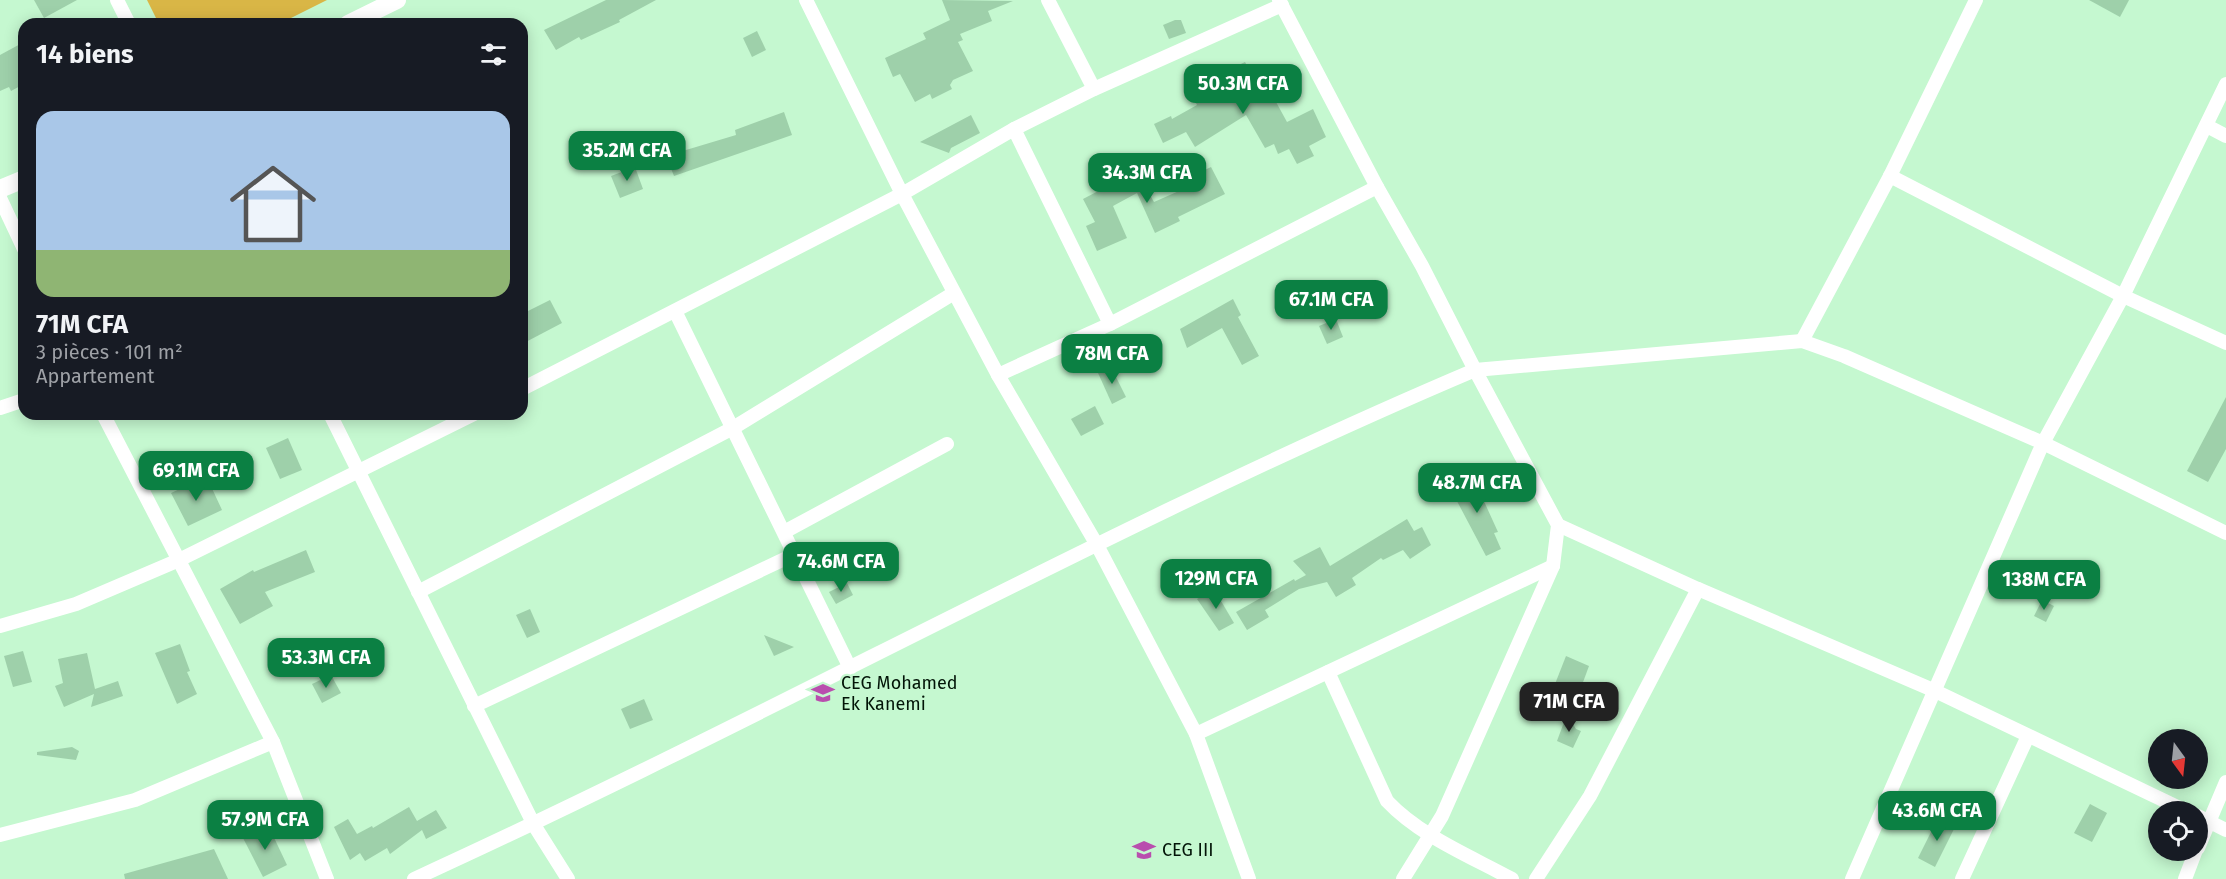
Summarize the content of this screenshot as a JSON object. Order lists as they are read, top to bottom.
{
  "places": {
    "school or university": ["CEG Mohamed Ek Kanemi", "CEG III"]
  },
  "north": "bottom",
  "page": {
    "heading": "14 biens",
    "price": [
      "50.3M CFA",
      "35.2M CFA",
      "34.3M CFA",
      "67.1M CFA",
      "78M CFA",
      "69.1M CFA",
      "48.7M CFA",
      "74.6M CFA",
      "129M CFA",
      "138M CFA",
      "53.3M CFA",
      "71M CFA",
      "43.6M CFA",
      "57.9M CFA"
    ],
    "list": [
      {
        "name": "71M CFA",
        "note": "3 pièces · 101 m² · Appartement"
      }
    ]
  }
}
